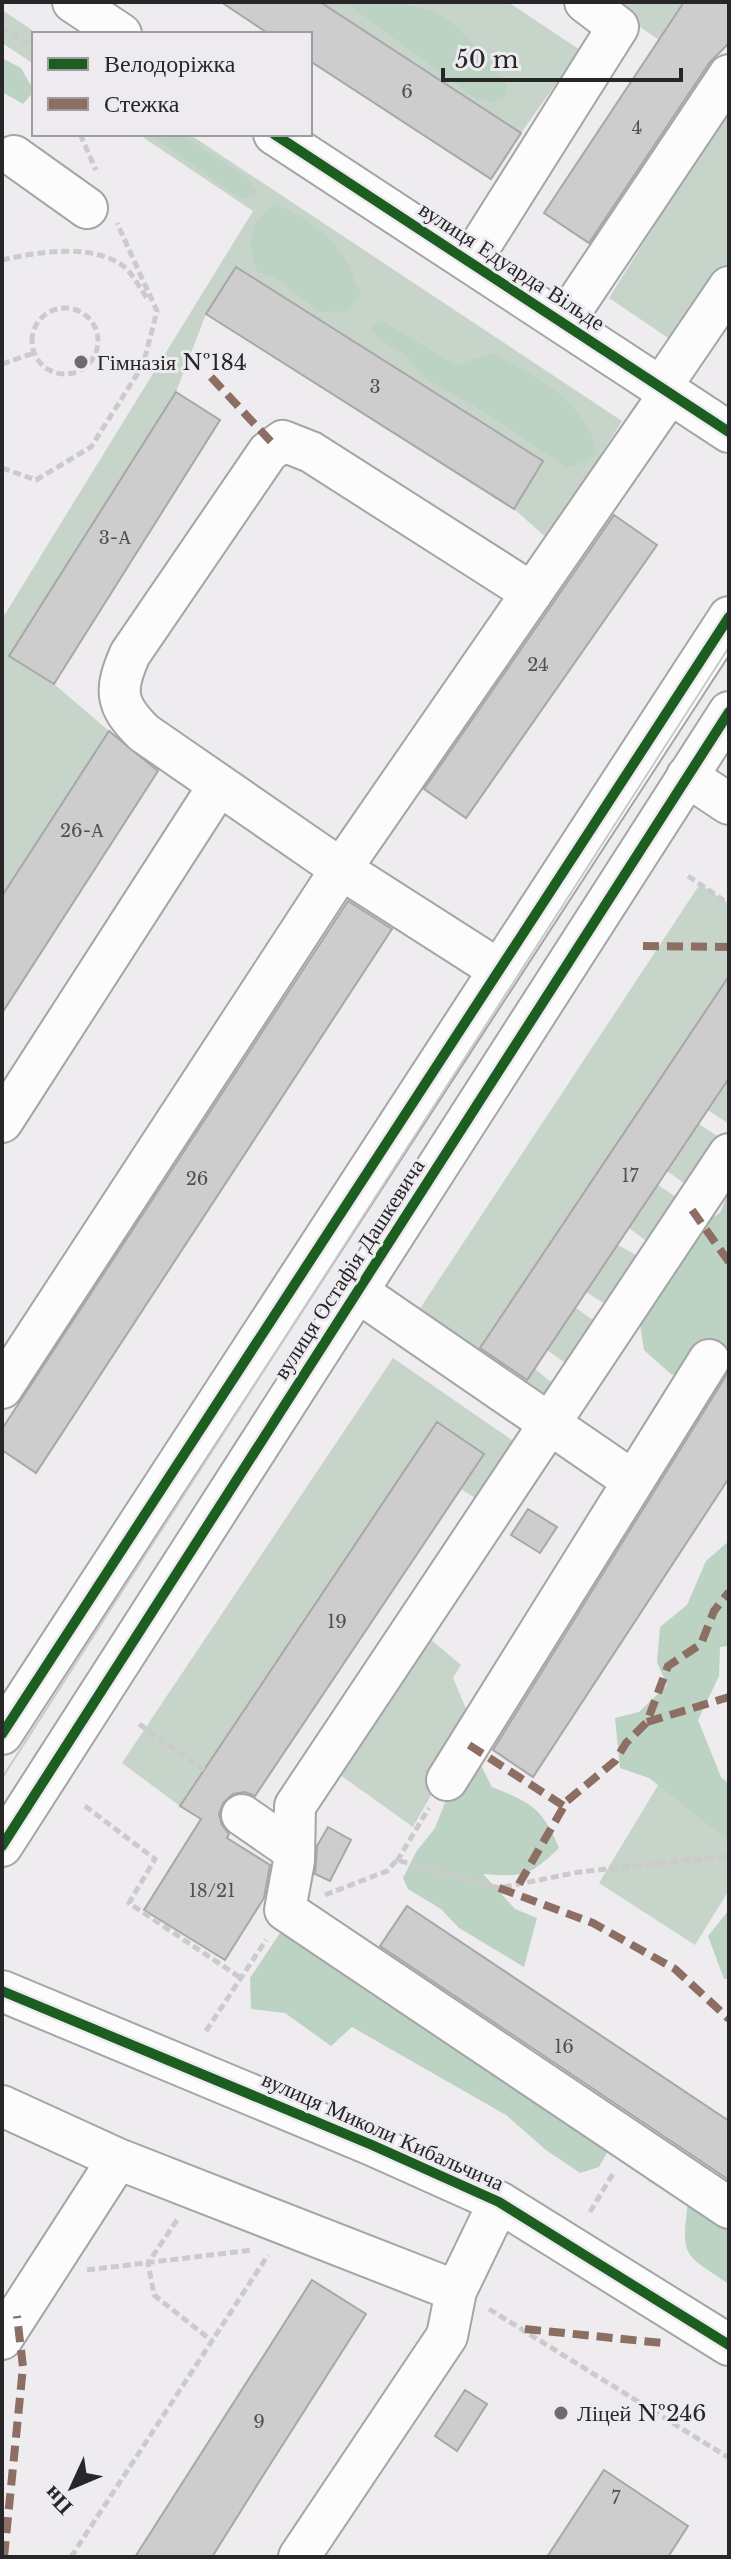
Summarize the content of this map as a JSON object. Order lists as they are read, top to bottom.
{
  "streets": {
    "street": ["вулиця Едуарда Вільде", "вулиця Остафія Дашкевича", "вулиця Миколи Кибальчича"]
  },
  "places": ["Гімназія №184", "Ліцей №246"],
  "house_numbers": [
    "6",
    "4",
    "3",
    "3-А",
    "24",
    "26-А",
    "17",
    "26",
    "19",
    "18/21",
    "16",
    "9",
    "7"
  ],
  "legend": ["Велодоріжка", "Стежка"],
  "scale_bar": "50 m",
  "north": "bottom left"
}
